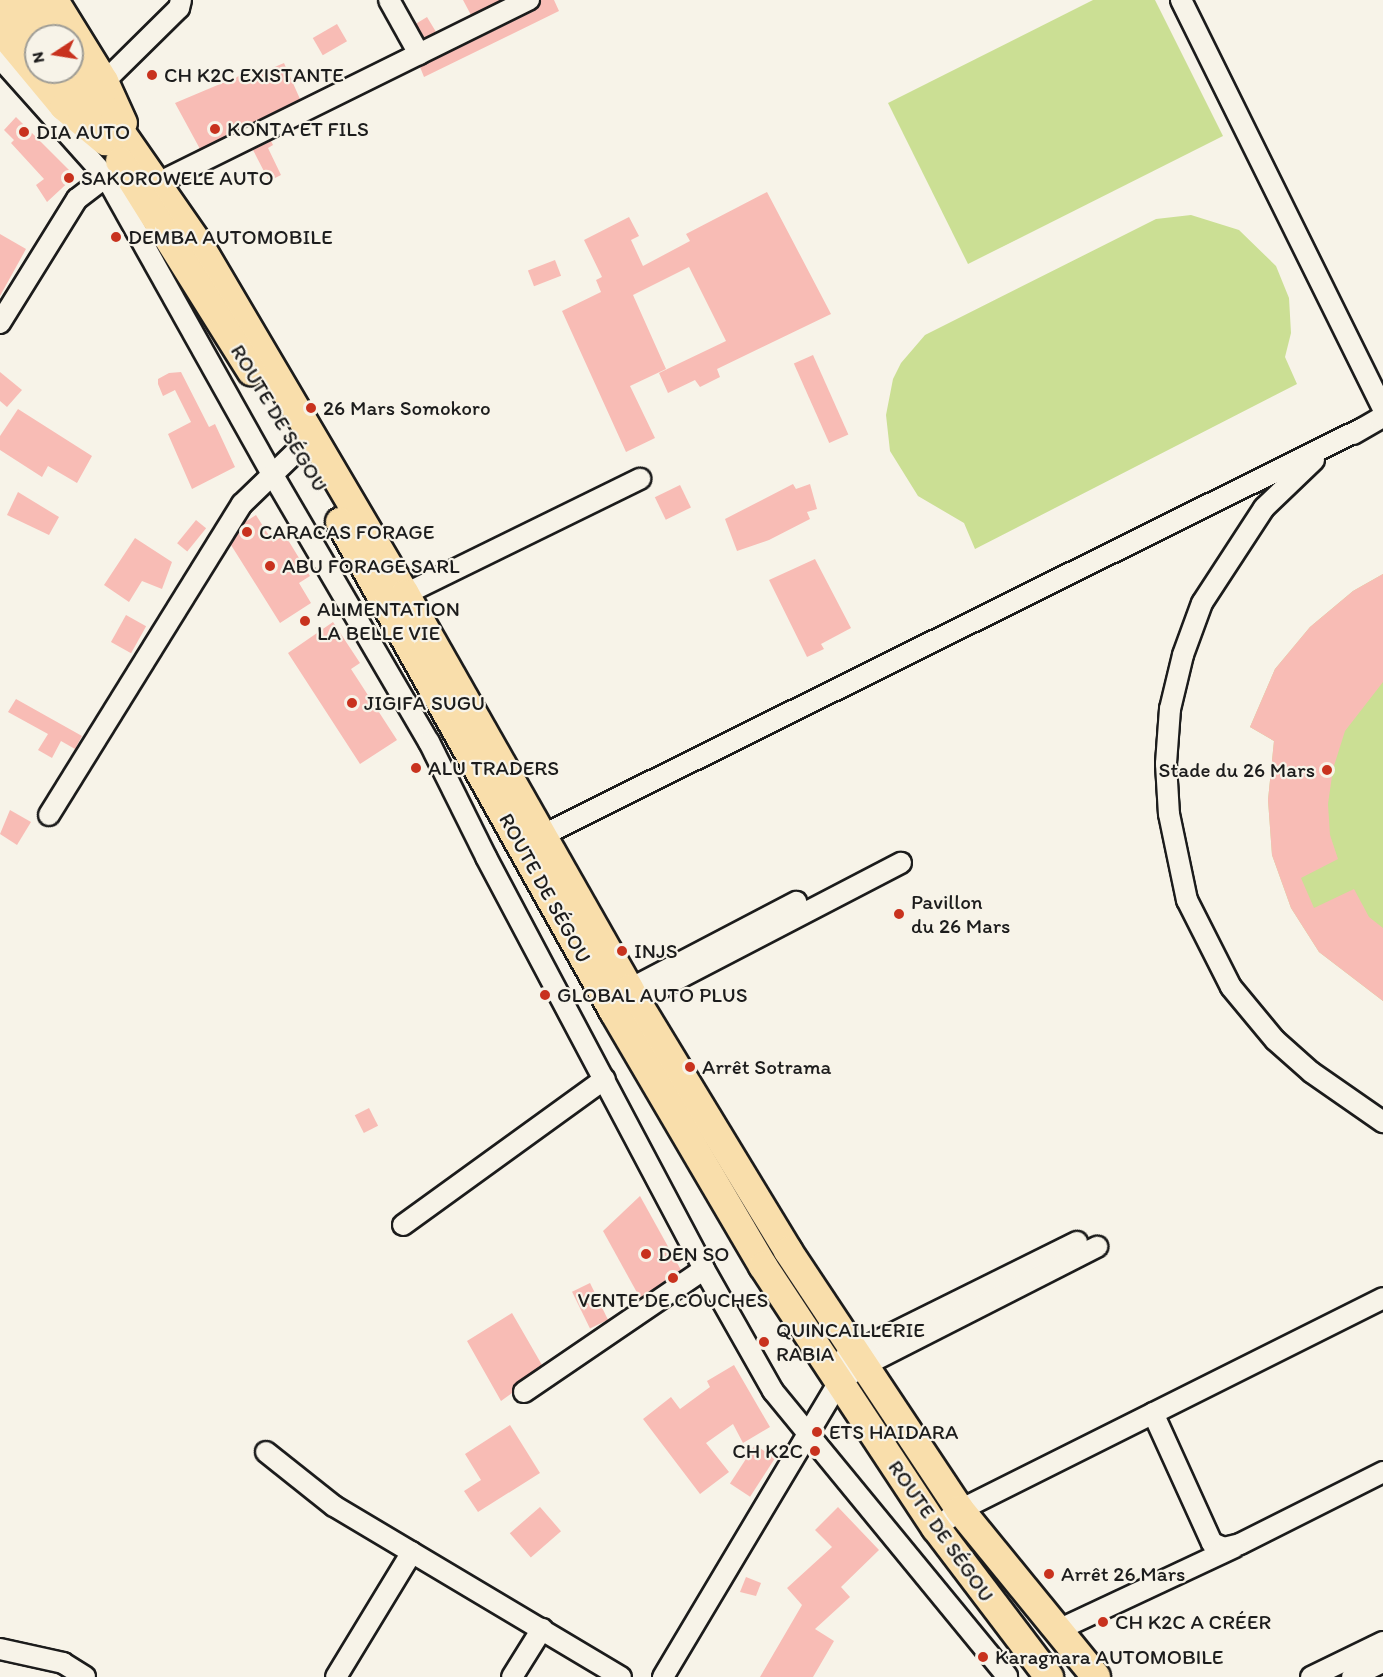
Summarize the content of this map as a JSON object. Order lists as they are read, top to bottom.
{
  "streets": {
    "highway": ["ROUTE DE SÉGOU"]
  },
  "places": [
    "CH K2C EXISTANTE",
    "KONTA ET FILS",
    "DIA AUTO",
    "SAKOROWELE AUTO",
    "DEMBA AUTOMOBILE",
    "26 Mars Somokoro",
    "CARACAS FORAGE",
    "ABU FORAGE SARL",
    "ALIMENTATION LA BELLE VIE",
    "JIGIFA SUGU",
    "ALU TRADERS",
    "Stade du 26 Mars",
    "Pavillon du 26 Mars",
    "INJS",
    "GLOBAL AUTO PLUS",
    "Arrêt Sotrama",
    "DEN SO",
    "VENTE DE COUCHES",
    "QUINCAILLERIE RABIA",
    "ETS HAIDARA",
    "CH K2C",
    "Arrêt 26 Mars",
    "CH K2C A CRÉER",
    "Karagnara AUTOMOBILE"
  ],
  "north": "left"
}
